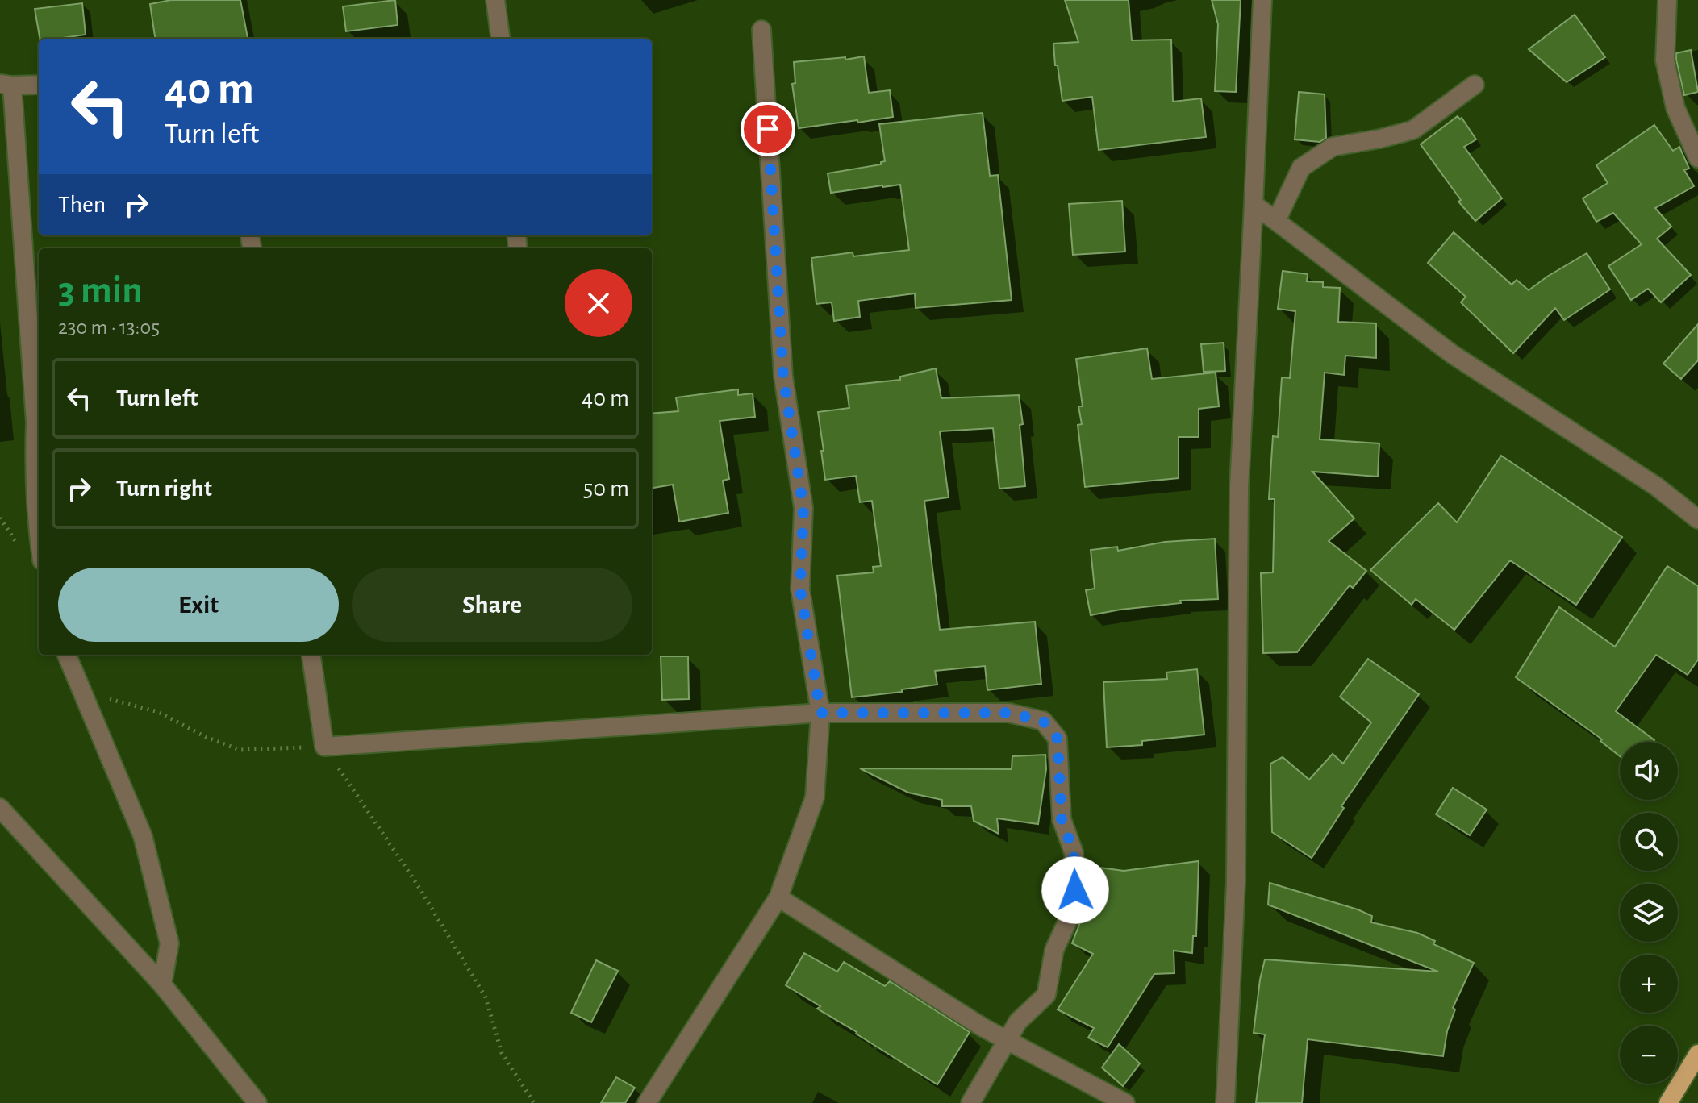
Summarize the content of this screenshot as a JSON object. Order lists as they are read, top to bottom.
{
  "page": {
    "turn": ["40 m", "Turn left"],
    "then": "Then",
    "heading": ["3 min", "230 m · 13:05"],
    "list": [
      {
        "name": "Turn left",
        "value": "40 m"
      },
      {
        "name": "Turn right",
        "value": "50 m"
      }
    ],
    "buttons": ["Exit", "Share"],
    "map_buttons": ["+", "−"]
  }
}
